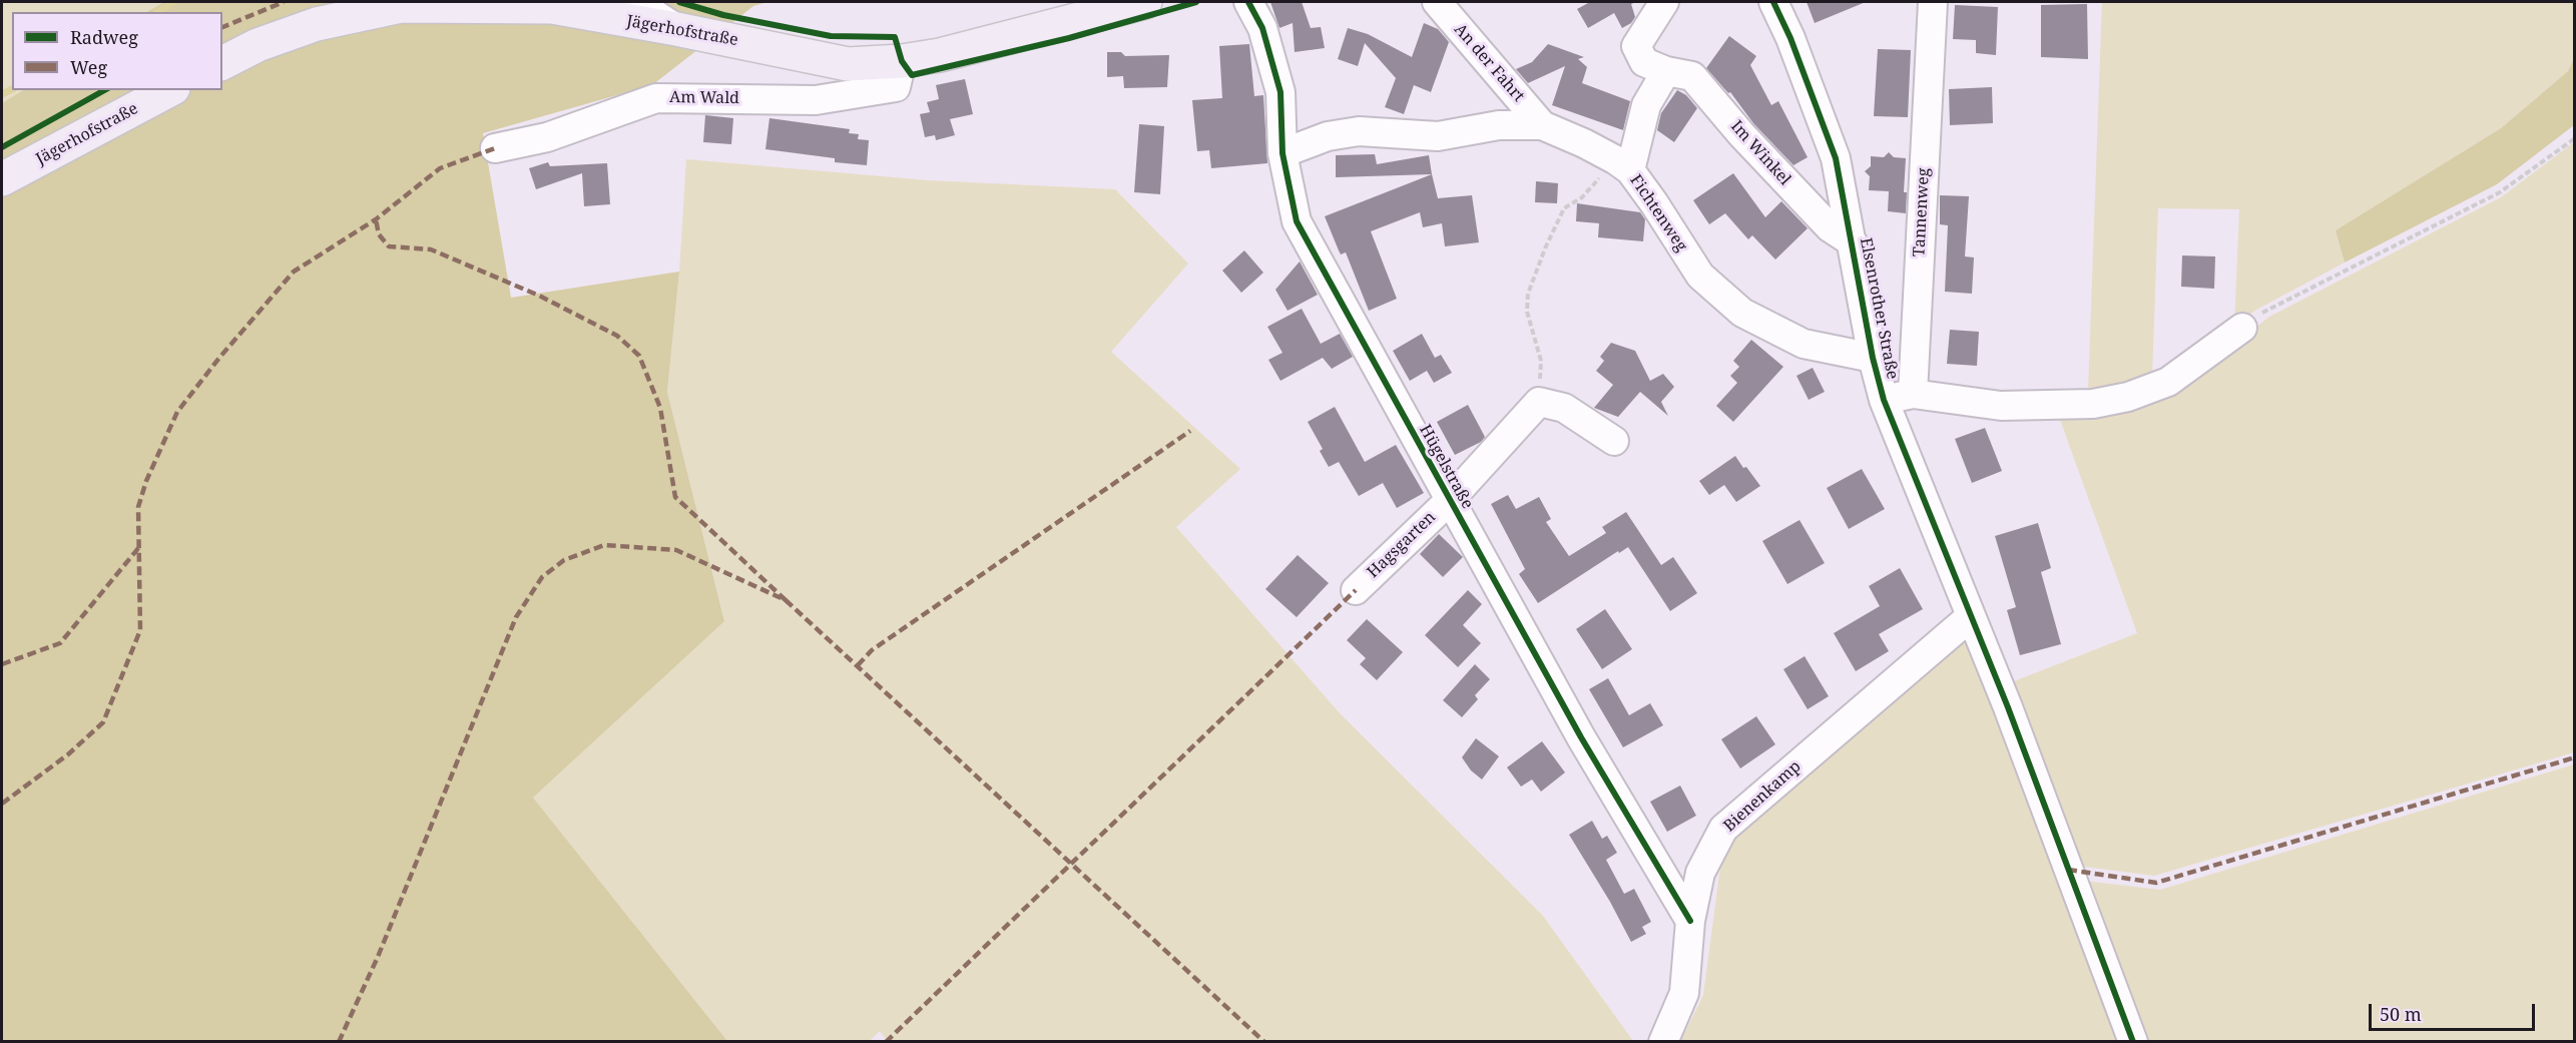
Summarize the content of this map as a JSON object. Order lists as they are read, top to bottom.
{
  "streets": {
    "main road": ["Jägerhofstraße"],
    "street": [
      "An der Fahrt",
      "Am Wald",
      "Im Winkel",
      "Tannenweg",
      "Fichtenweg",
      "Elsenrother Straße",
      "Hügelstraße",
      "Hagsgarten",
      "Bienenkamp"
    ]
  },
  "crossings": [
    ["Jägerhofstraße", "Am Wald"],
    ["An der Fahrt", "Fichtenweg"],
    ["Im Winkel", "Elsenrother Straße"],
    ["Fichtenweg", "Elsenrother Straße"],
    ["Fichtenweg", "Hügelstraße"],
    ["Elsenrother Straße", "Bienenkamp"],
    ["Hügelstraße", "Hagsgarten"],
    ["Hügelstraße", "Bienenkamp"]
  ],
  "legend": ["Radweg", "Weg"],
  "scale_bar": "50 m"
}
